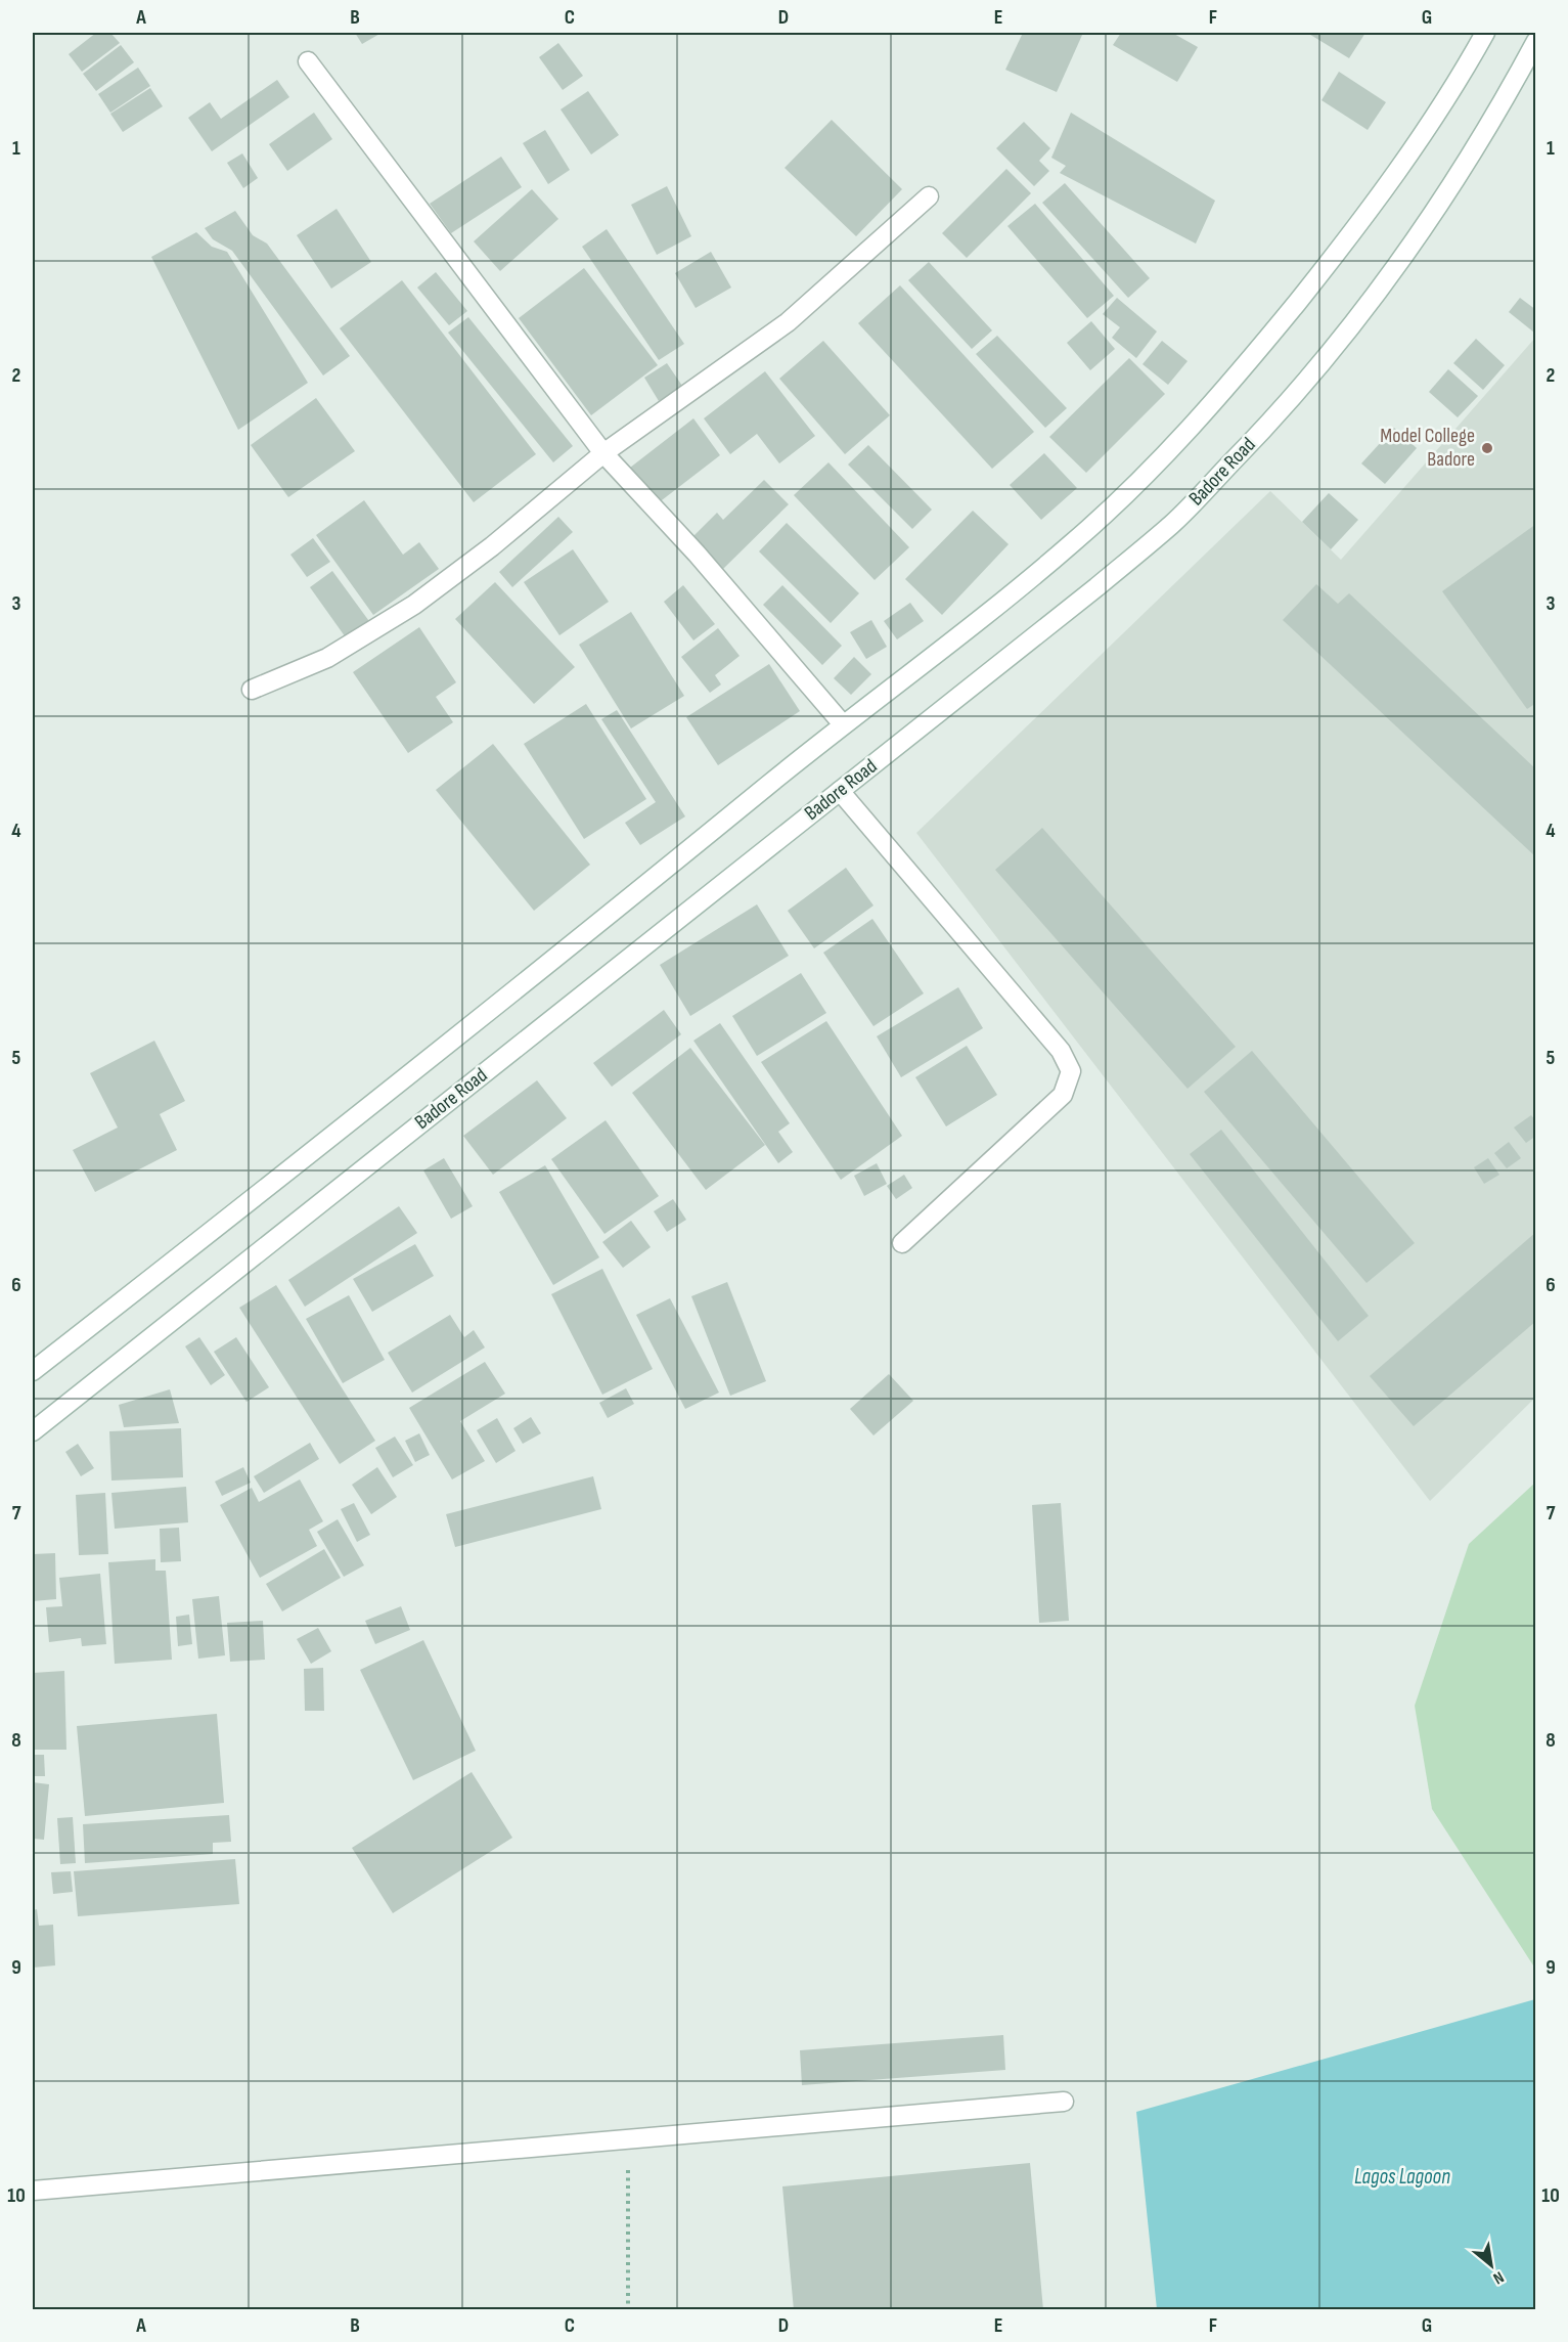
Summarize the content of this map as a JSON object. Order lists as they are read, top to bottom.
{
  "streets": {
    "main road": ["Badore Road"]
  },
  "water": ["Lagos Lagoon"],
  "places": ["Model College Badore"],
  "north": "bottom right",
  "grid": {
    "columns": [
      "A",
      "B",
      "C",
      "D",
      "E",
      "F",
      "G"
    ],
    "rows": [
      "1",
      "2",
      "3",
      "4",
      "5",
      "6",
      "7",
      "8",
      "9",
      "10"
    ]
  }
}
